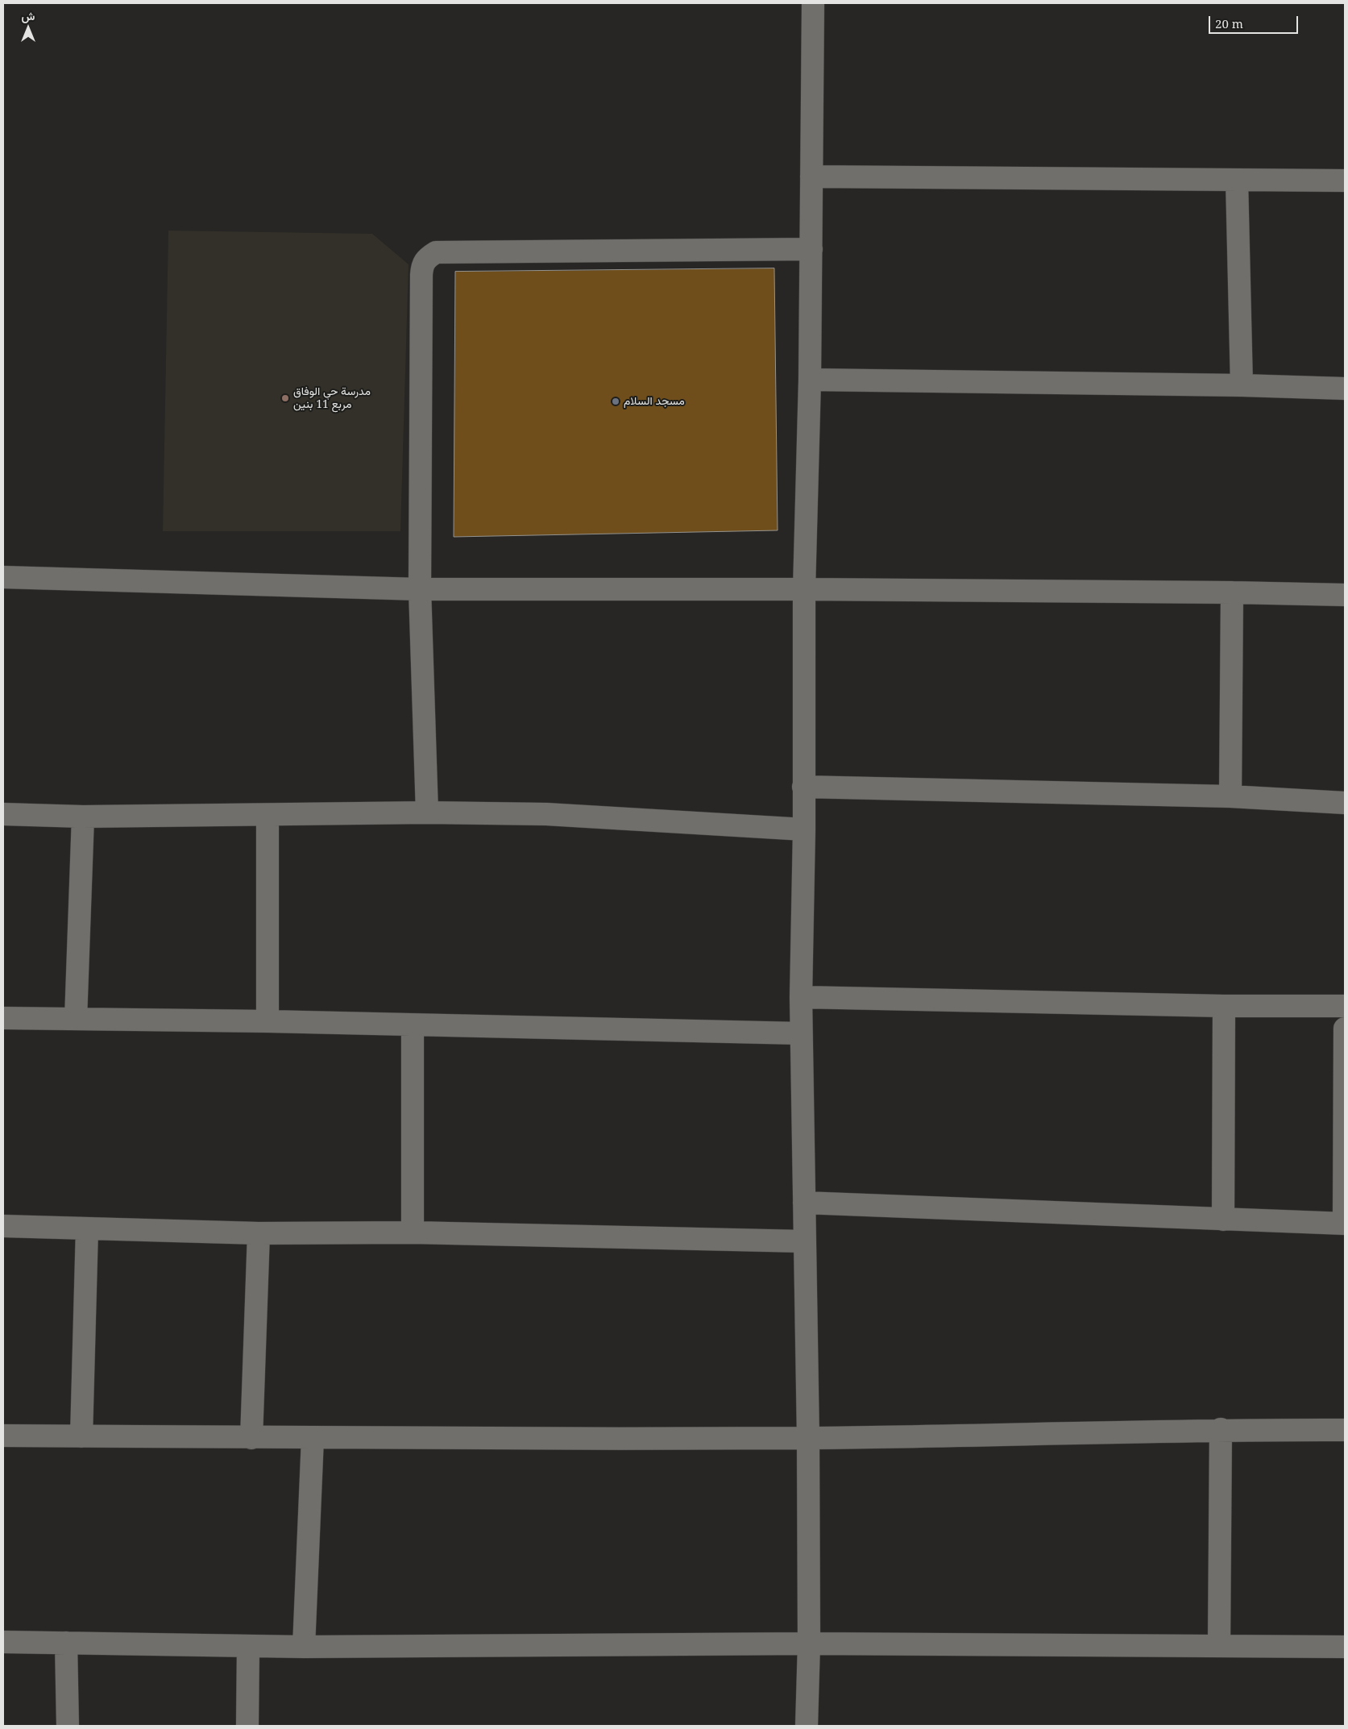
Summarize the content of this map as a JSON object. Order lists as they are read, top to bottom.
{
  "places": ["مدرسة حي الوفاق مربع 11 بنين", "مسجد السلام"],
  "scale_bar": "20 m",
  "north": "top"
}
